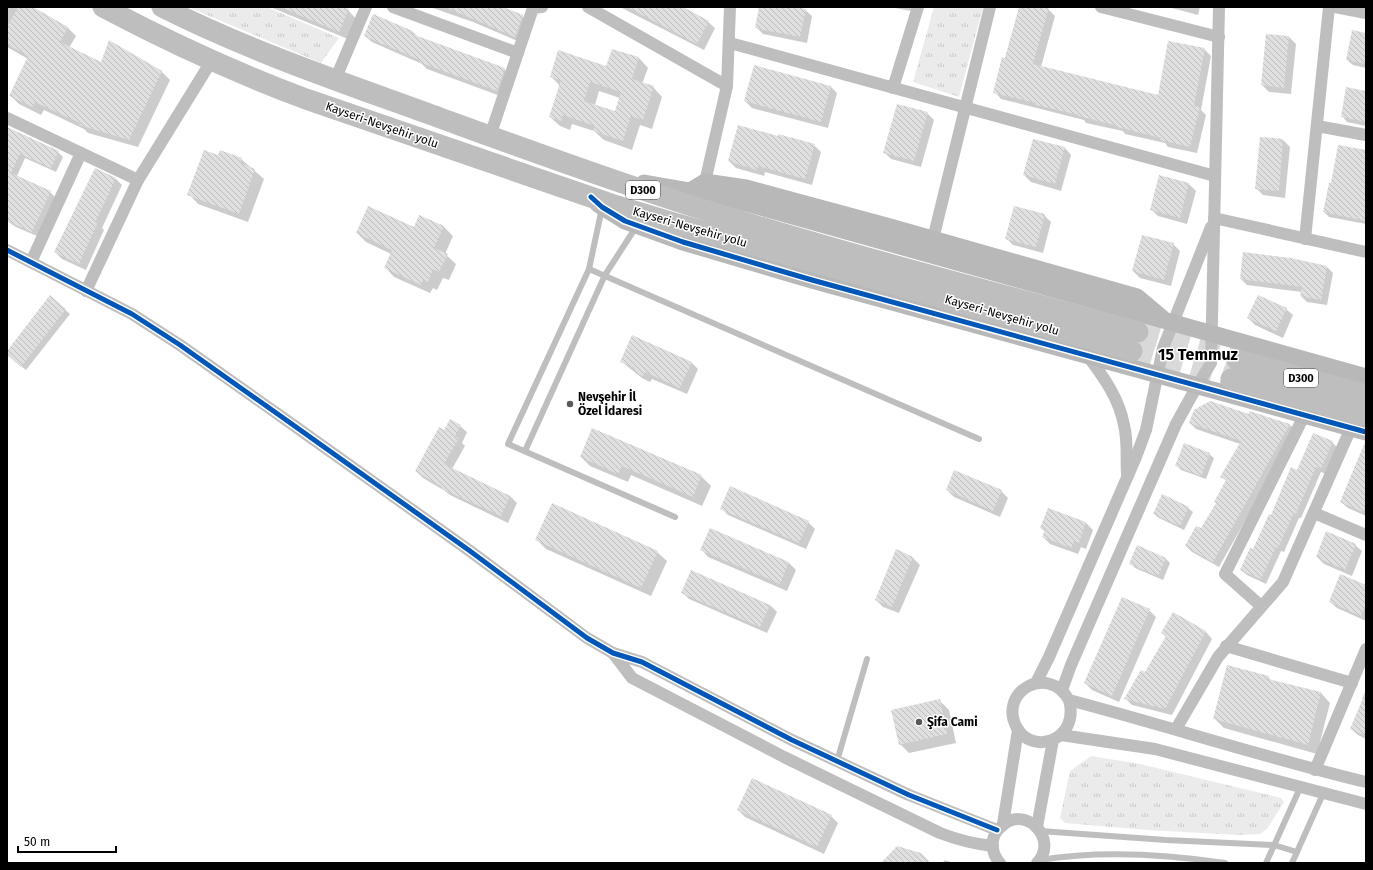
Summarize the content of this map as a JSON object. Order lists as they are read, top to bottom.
{
  "streets": {
    "highway": ["Kayseri-Nevşehir yolu", "D300"]
  },
  "districts": ["15 Temmuz"],
  "places": ["Nevşehir İl Özel İdaresi", "Şifa Cami"],
  "scale_bar": "50 m"
}
